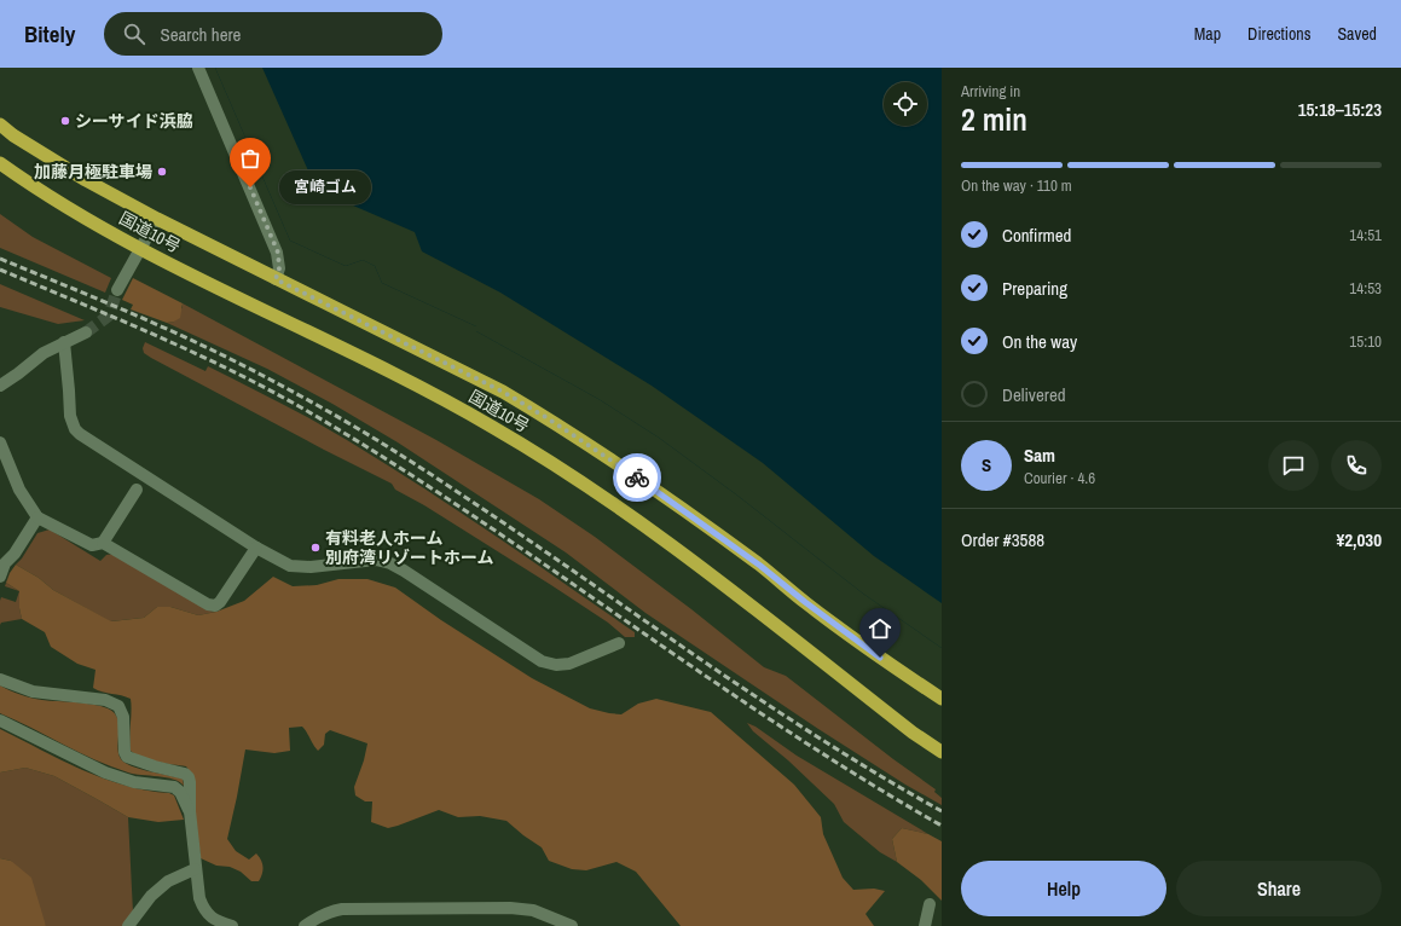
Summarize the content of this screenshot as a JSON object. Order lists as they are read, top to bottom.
{
  "streets": {
    "highway": ["国道10号"]
  },
  "places": [
    "シーサイド浜脇",
    "加藤月極駐車場",
    "宮崎ゴム",
    "有料老人ホーム 別府湾リゾートホーム"
  ],
  "page": {
    "header": "Bitely",
    "search": "Search here",
    "nav": ["Map", "Directions", "Saved"],
    "heading": ["2 min", "Arriving in", "15:18–15:23"],
    "panel": [
      "Sam",
      "Courier · 4.6",
      "Order #3588",
      "¥2,030"
    ],
    "bar": "On the way · 110 m",
    "bubble": "宮崎ゴム",
    "list": [
      ["Confirmed", "14:51"],
      ["Preparing", "14:53"],
      ["On the way", "15:10"],
      "Delivered"
    ],
    "round": "S",
    "buttons": ["Help", "Share"]
  }
}
